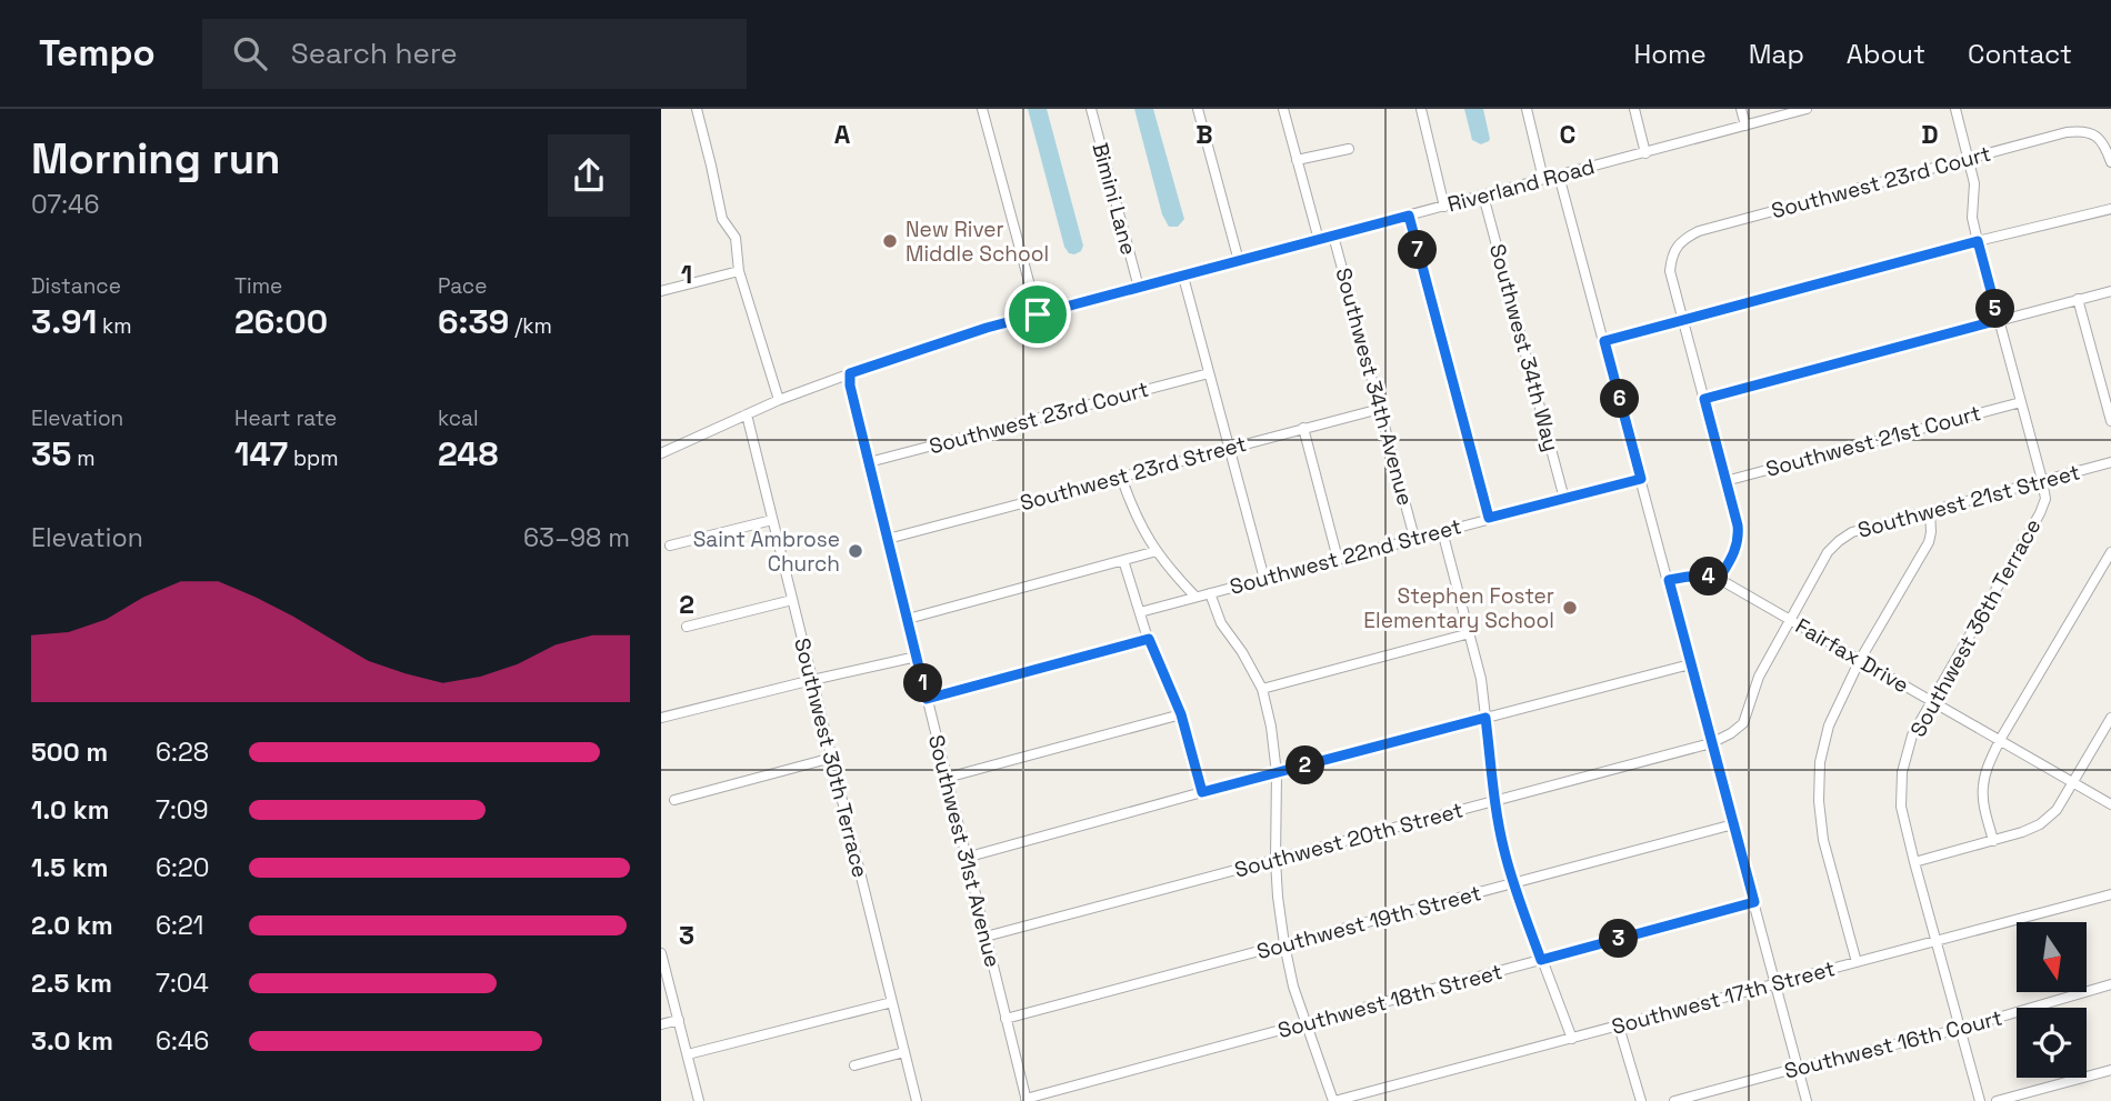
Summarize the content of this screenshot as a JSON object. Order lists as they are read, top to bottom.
{
  "streets": {
    "street": [
      "Southwest 23rd Court",
      "Riverland Road",
      "Bimini Lane",
      "Southwest 34th Way",
      "Southwest 34th Avenue",
      "Southwest 21st Court",
      "Southwest 23rd Street",
      "Southwest 21st Street",
      "Southwest 22nd Street",
      "Southwest 36th Terrace",
      "Fairfax Drive",
      "Southwest 30th Terrace",
      "Southwest 20th Street",
      "Southwest 31st Avenue",
      "Southwest 19th Street",
      "Southwest 17th Street",
      "Southwest 18th Street",
      "Southwest 16th Court"
    ]
  },
  "crossings": [
    ["Southwest 23rd Court", "Southwest 36th Terrace"],
    ["Southwest 23rd Court", "Southwest 31st Avenue"],
    ["Riverland Road", "Bimini Lane"],
    ["Riverland Road", "Southwest 34th Way"],
    ["Riverland Road", "Southwest 34th Avenue"],
    ["Riverland Road", "Southwest 30th Terrace"],
    ["Riverland Road", "Southwest 31st Avenue"],
    ["Southwest 34th Way", "Southwest 22nd Street"],
    ["Southwest 34th Avenue", "Southwest 23rd Street"],
    ["Southwest 34th Avenue", "Southwest 22nd Street"],
    ["Southwest 21st Court", "Southwest 36th Terrace"],
    ["Southwest 23rd Street", "Southwest 31st Avenue"],
    ["Southwest 21st Street", "Southwest 36th Terrace"],
    ["Southwest 21st Street", "Fairfax Drive"],
    ["Southwest 21st Street", "Southwest 20th Street"],
    ["Southwest 36th Terrace", "Fairfax Drive"],
    ["Southwest 36th Terrace", "Southwest 17th Street"],
    ["Southwest 36th Terrace", "Southwest 16th Court"],
    ["Southwest 20th Street", "Southwest 31st Avenue"],
    ["Southwest 31st Avenue", "Southwest 19th Street"],
    ["Southwest 31st Avenue", "Southwest 18th Street"]
  ],
  "places": ["New River Middle School", "Saint Ambrose Church", "Stephen Foster Elementary School"],
  "north": "bottom",
  "page": {
    "header": "Tempo",
    "search": "Search here",
    "nav": [
      "Home",
      "Map",
      "About",
      "Contact"
    ],
    "heading": ["Morning run", "07:46"],
    "pins": [
      "7",
      "5",
      "6",
      "4",
      "1",
      "2",
      "3"
    ],
    "stats": [
      ["Distance", "3.91 km"],
      ["Time", "26:00"],
      ["Pace", "6:39 /km"],
      ["Elevation", "35 m"],
      ["Heart rate", "147 bpm"],
      ["kcal", "248"]
    ],
    "chart": ["Elevation", "63–98 m"],
    "list": [
      {
        "name": "500 m",
        "note": "6:28"
      },
      {
        "name": "1.0 km",
        "note": "7:09"
      },
      {
        "name": "1.5 km",
        "note": "6:20"
      },
      {
        "name": "2.0 km",
        "note": "6:21"
      },
      {
        "name": "2.5 km",
        "note": "7:04"
      },
      {
        "name": "3.0 km",
        "note": "6:46"
      }
    ]
  },
  "grid": {
    "columns": [
      "A",
      "B",
      "C",
      "D"
    ],
    "rows": ["1", "2", "3"]
  }
}
